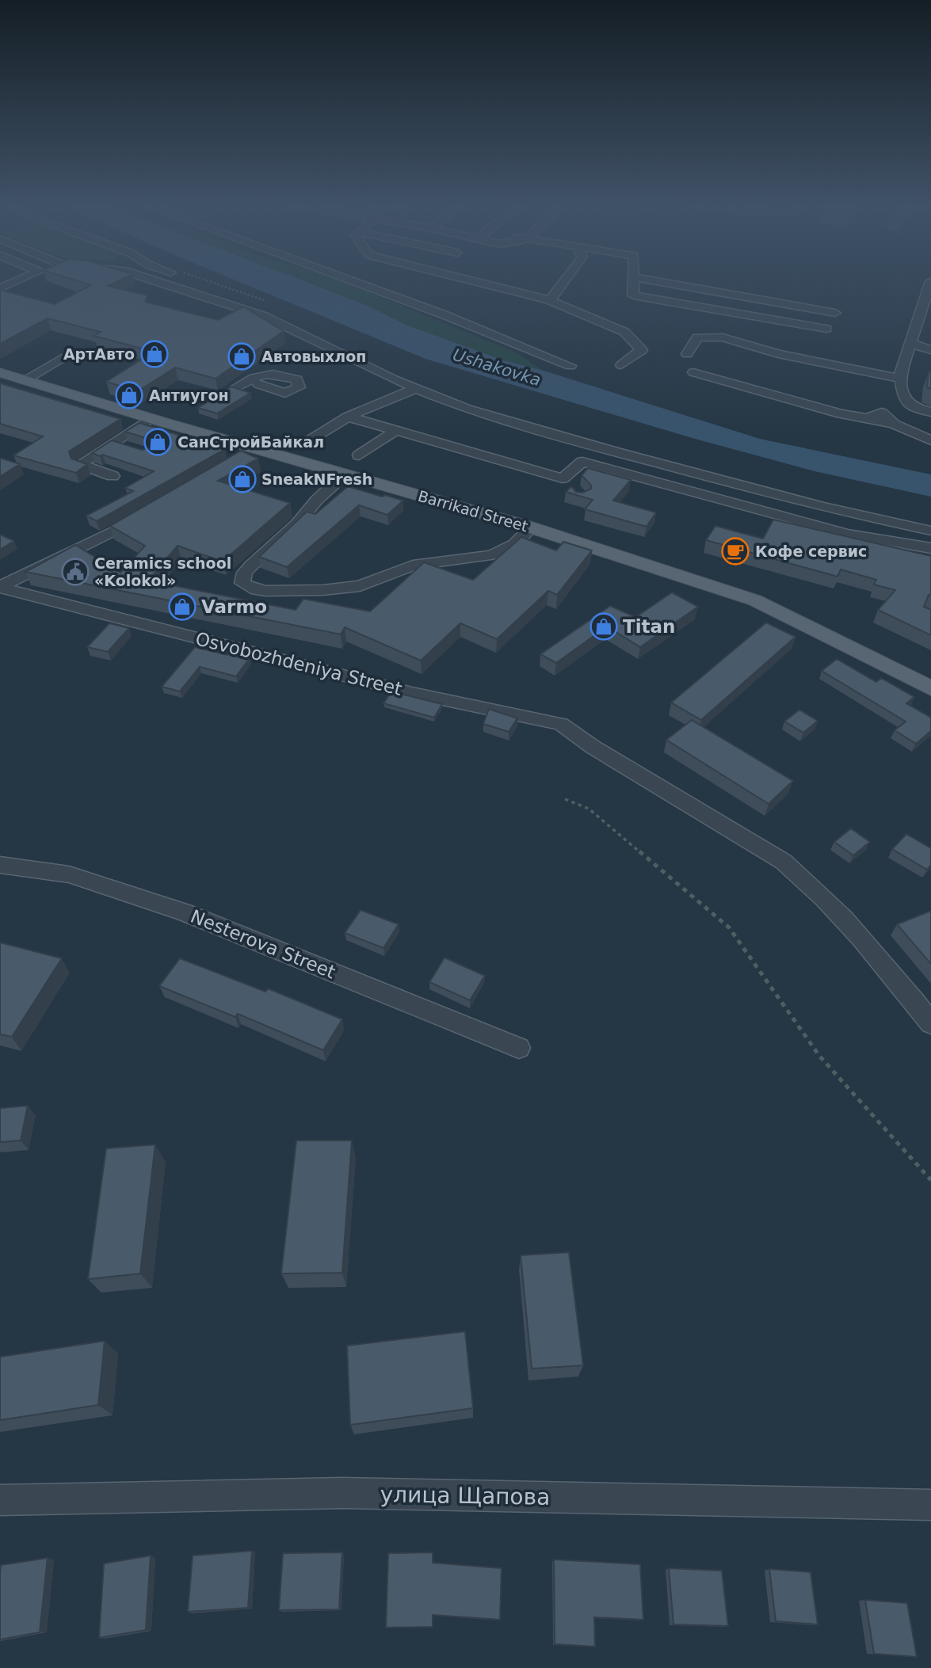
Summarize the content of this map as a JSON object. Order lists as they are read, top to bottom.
{
  "streets": {
    "main road": ["Barrikad Street"],
    "street": ["Osvobozhdeniya Street", "Nesterova Street", "улица Щапова"]
  },
  "water": ["Ushakovka"],
  "places": {
    "shop": [
      "АртАвто",
      "Автовыхлоп",
      "Антиугон",
      "СанСтройБайкал",
      "SneakNFresh",
      "Varmo",
      "Titan"
    ],
    "cafe": ["Кофе сервис"],
    "public building": ["Ceramics school «Kolokol»"]
  }
}
